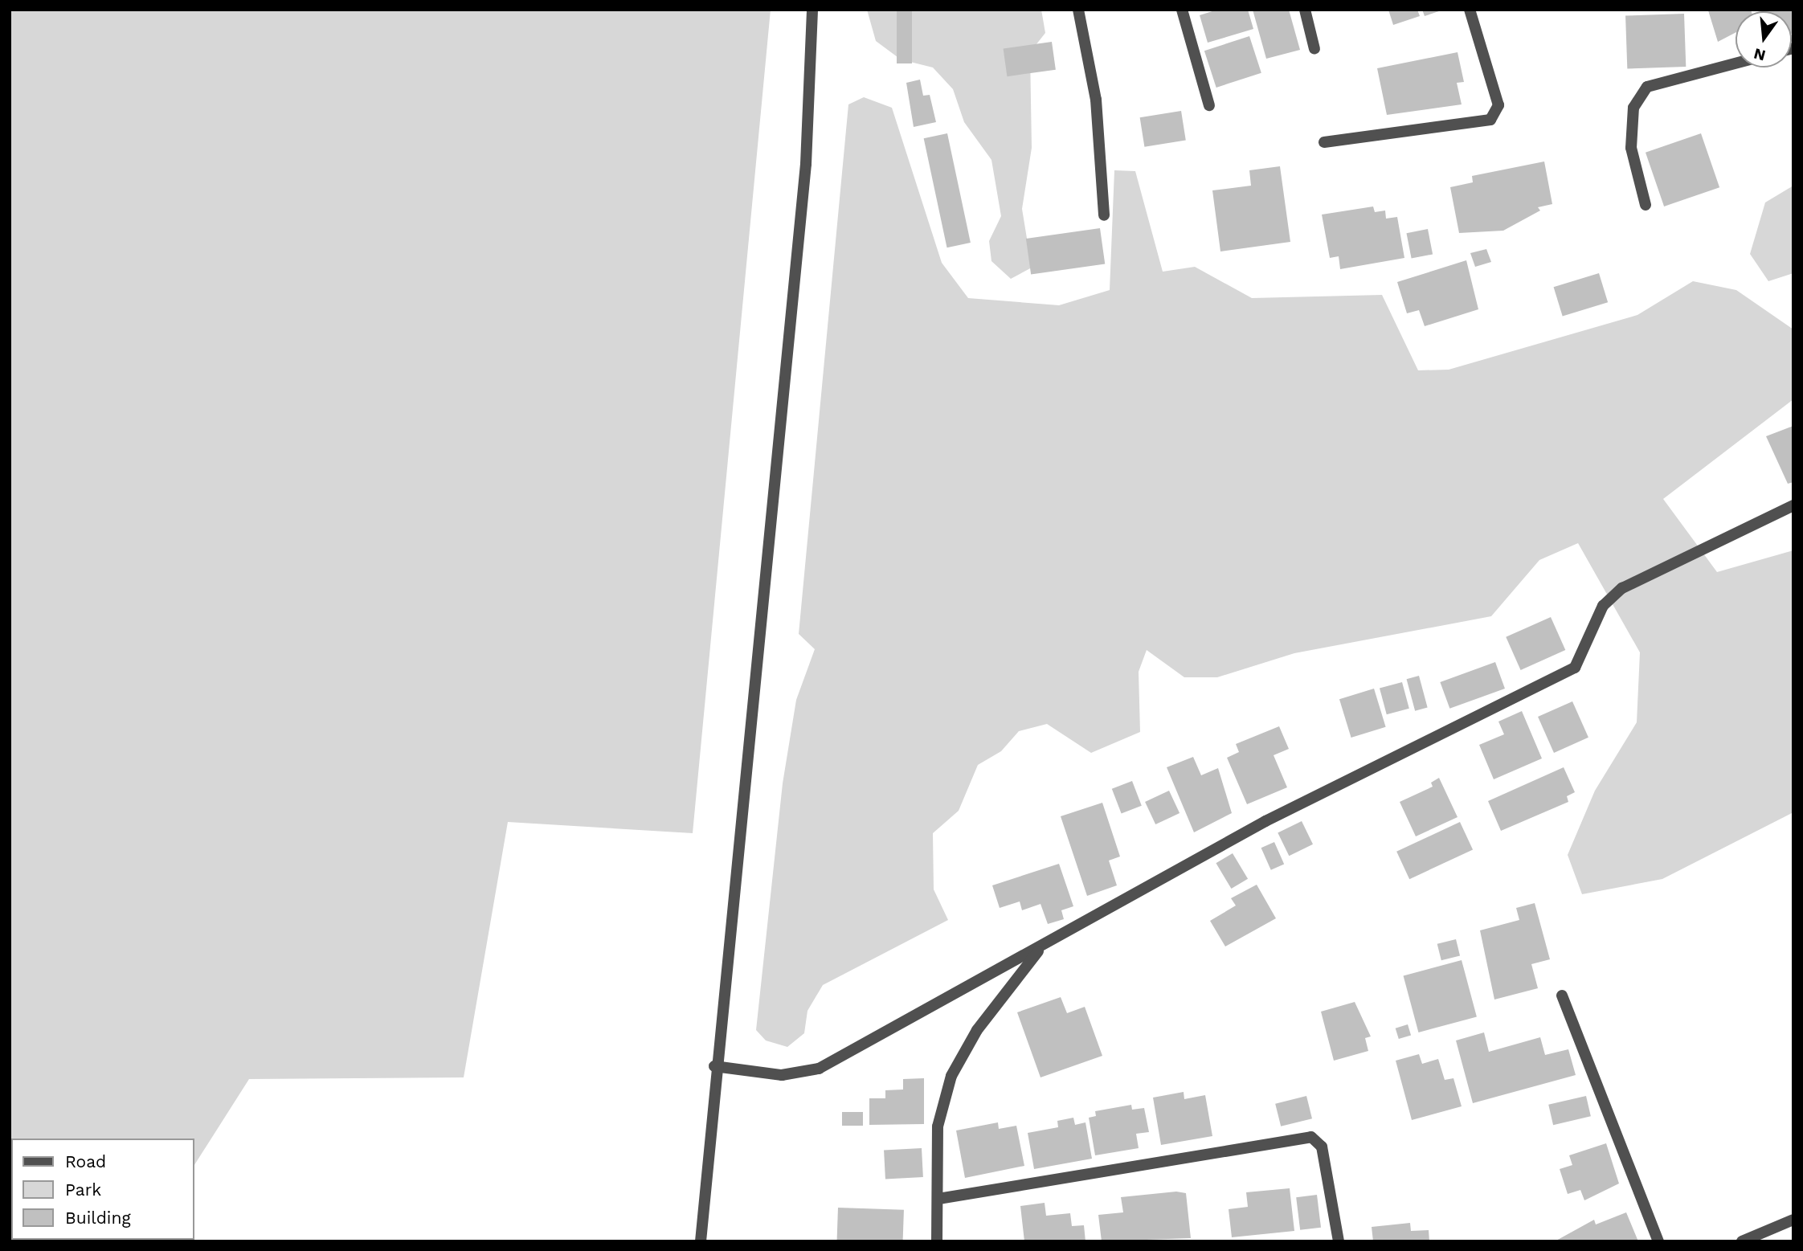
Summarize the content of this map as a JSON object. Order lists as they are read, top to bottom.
{
  "legend": ["Road", "Park", "Building"],
  "north": "bottom"
}
